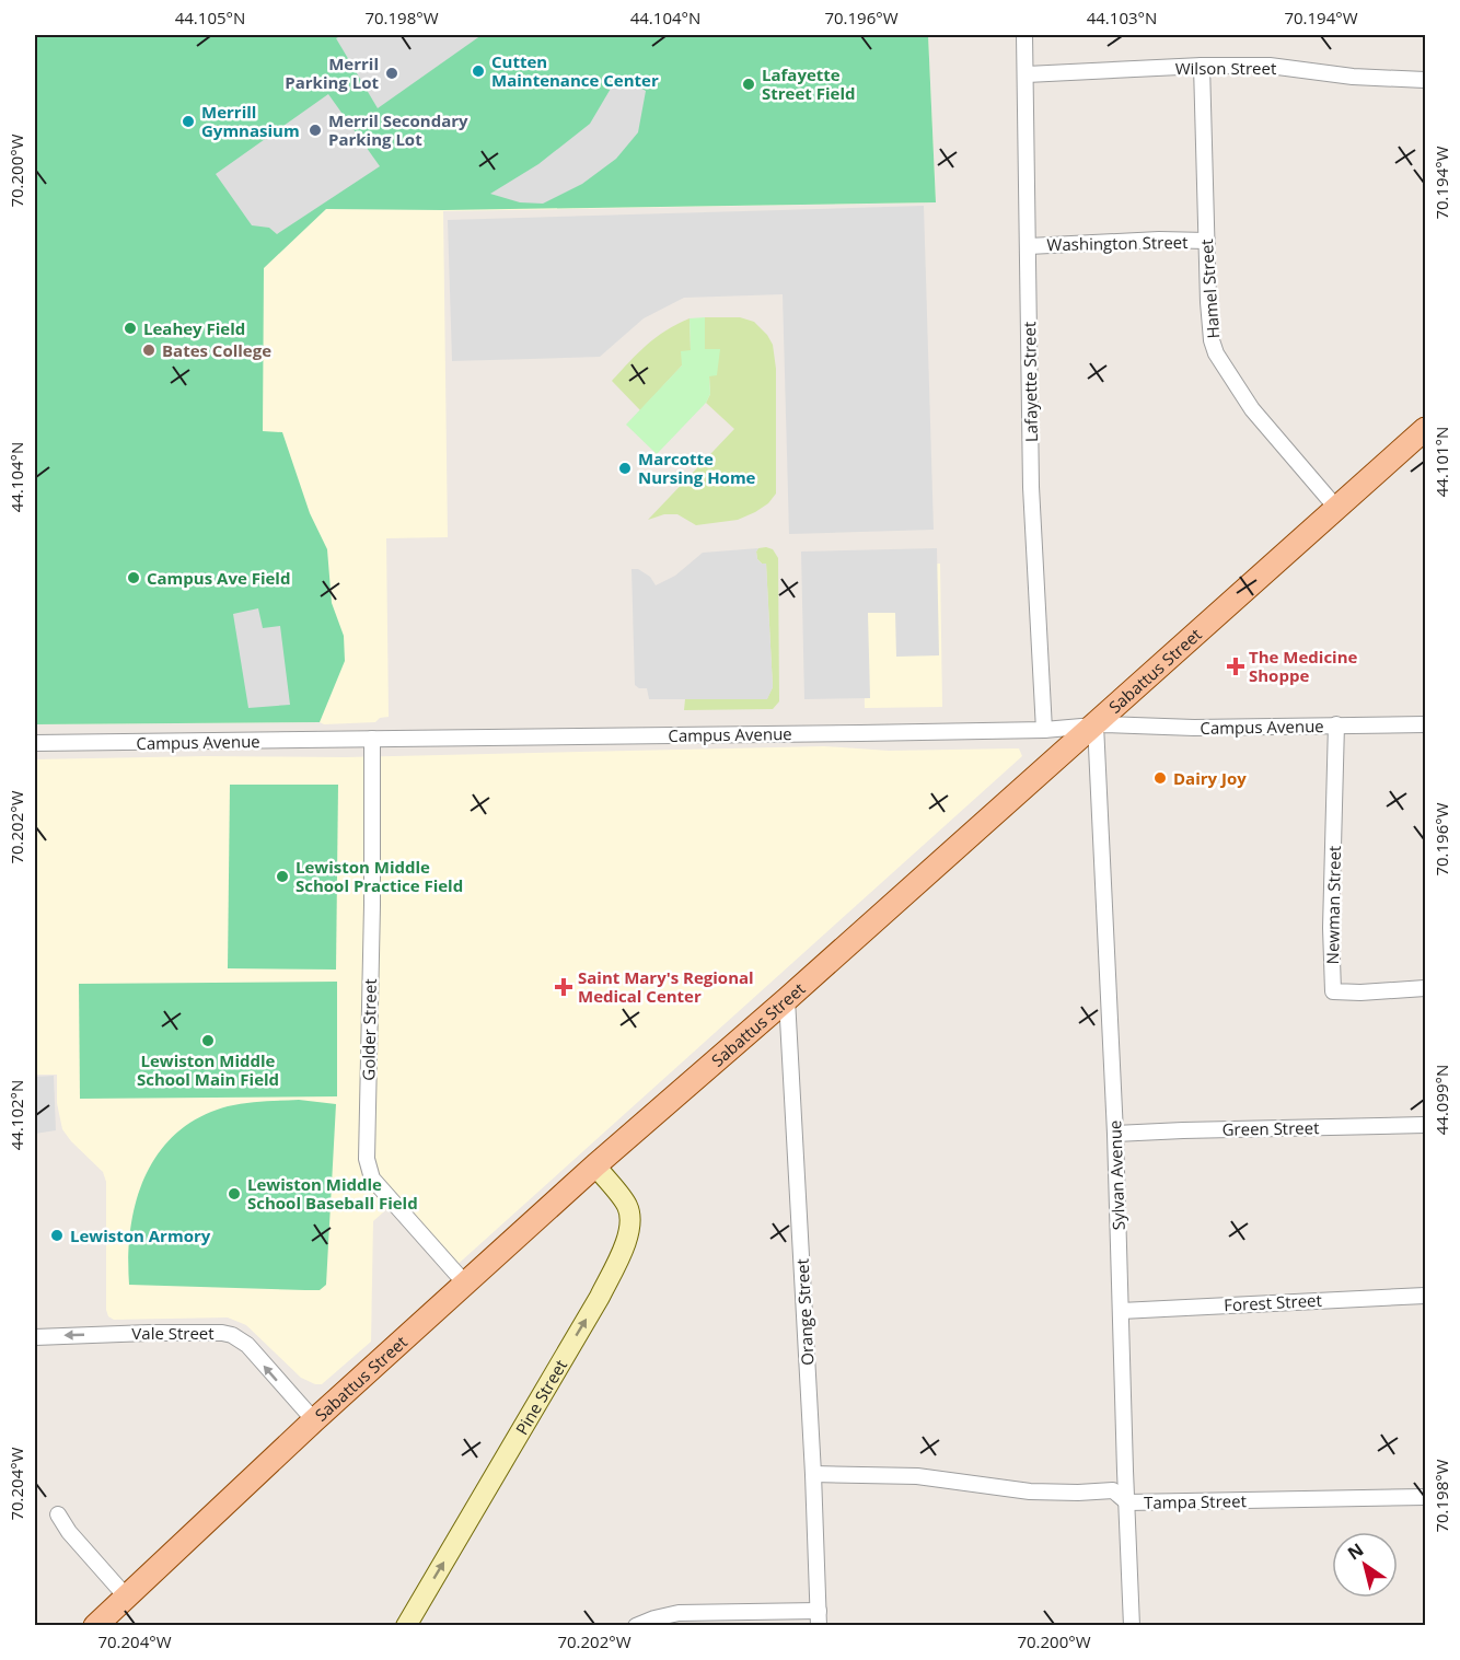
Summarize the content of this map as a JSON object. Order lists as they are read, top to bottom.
{
  "streets": {
    "main road": ["Sabattus Street", "Pine Street"],
    "street": [
      "Wilson Street",
      "Washington Street",
      "Hamel Street",
      "Lafayette Street",
      "Campus Avenue",
      "Newman Street",
      "Golder Street",
      "Green Street",
      "Sylvan Avenue",
      "Forest Street",
      "Orange Street",
      "Vale Street",
      "Tampa Street"
    ]
  },
  "crossings": [
    ["Wilson Street", "Hamel Street"],
    ["Wilson Street", "Lafayette Street"],
    ["Washington Street", "Hamel Street"],
    ["Washington Street", "Lafayette Street"],
    ["Hamel Street", "Sabattus Street"],
    ["Lafayette Street", "Campus Avenue"],
    ["Sabattus Street", "Campus Avenue"],
    ["Sabattus Street", "Golder Street"],
    ["Sabattus Street", "Sylvan Avenue"],
    ["Sabattus Street", "Orange Street"],
    ["Sabattus Street", "Vale Street"],
    ["Sabattus Street", "Pine Street"],
    ["Campus Avenue", "Newman Street"],
    ["Campus Avenue", "Golder Street"],
    ["Campus Avenue", "Sylvan Avenue"],
    ["Green Street", "Sylvan Avenue"],
    ["Sylvan Avenue", "Forest Street"],
    ["Sylvan Avenue", "Tampa Street"],
    ["Orange Street", "Tampa Street"]
  ],
  "one_way": ["Vale Street", "Pine Street"],
  "places": {
    "other": [
      "Cutten Maintenance Center",
      "Merril Parking Lot",
      "Lafayette Street Field",
      "Merrill Gymnasium",
      "Merril Secondary Parking Lot",
      "Leahey Field",
      "Bates College",
      "Marcotte Nursing Home",
      "Campus Ave Field",
      "Dairy Joy",
      "Lewiston Middle School Practice Field",
      "Lewiston Middle School Main Field",
      "Lewiston Middle School Baseball Field",
      "Lewiston Armory"
    ],
    "health": ["The Medicine Shoppe", "Saint Mary's Regional Medical Center"]
  },
  "north": "top left",
  "coordinates": [
    "44.105°N",
    "70.198°W",
    "44.104°N",
    "70.196°W",
    "44.103°N",
    "70.194°W",
    "70.200°W",
    "44.101°N",
    "70.202°W",
    "44.099°N",
    "44.102°N",
    "70.204°W"
  ]
}
